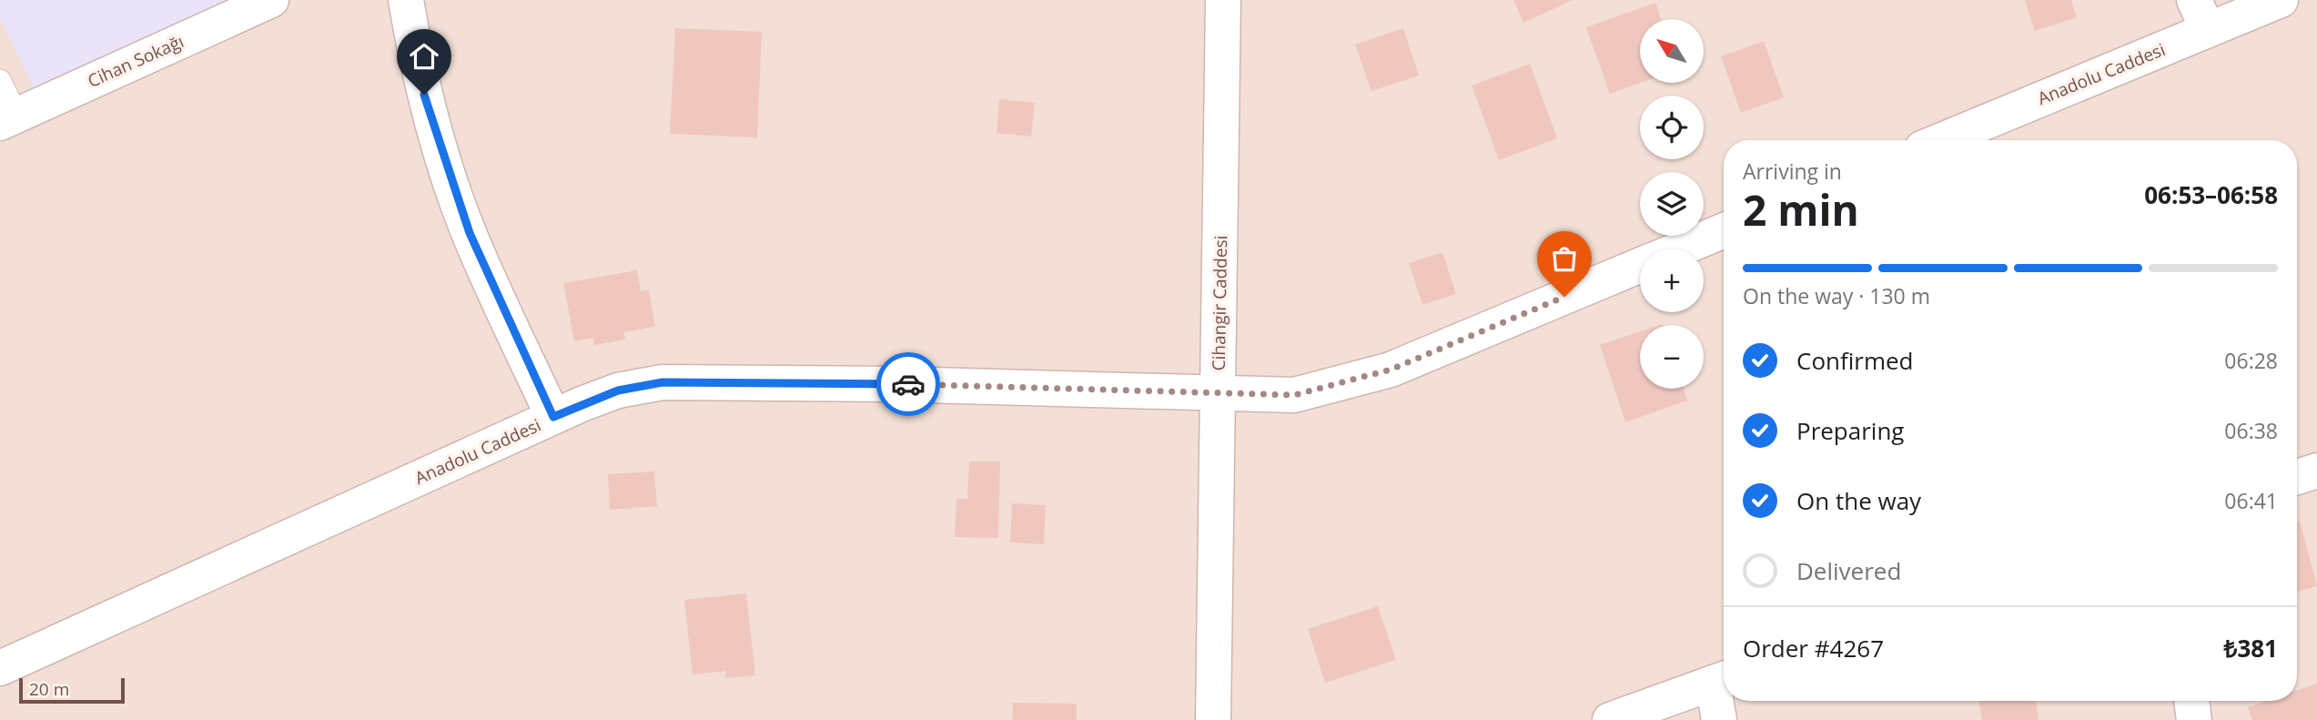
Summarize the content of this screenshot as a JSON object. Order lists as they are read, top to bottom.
{
  "streets": {
    "street": ["Cihan Sokağı", "Anadolu Caddesi", "Cihangir Caddesi"]
  },
  "crossings": [
    ["Anadolu Caddesi", "Cihangir Caddesi"]
  ],
  "scale_bar": "20 m",
  "north": "top left",
  "page": {
    "map_buttons": ["+", "−"],
    "heading": ["2 min", "Arriving in", "06:53–06:58"],
    "panel": ["Order #4267", "₺381"],
    "bar": "On the way · 130 m",
    "list": [
      ["Confirmed", "06:28"],
      ["Preparing", "06:38"],
      ["On the way", "06:41"],
      "Delivered"
    ],
    "scale": "20 m"
  }
}
